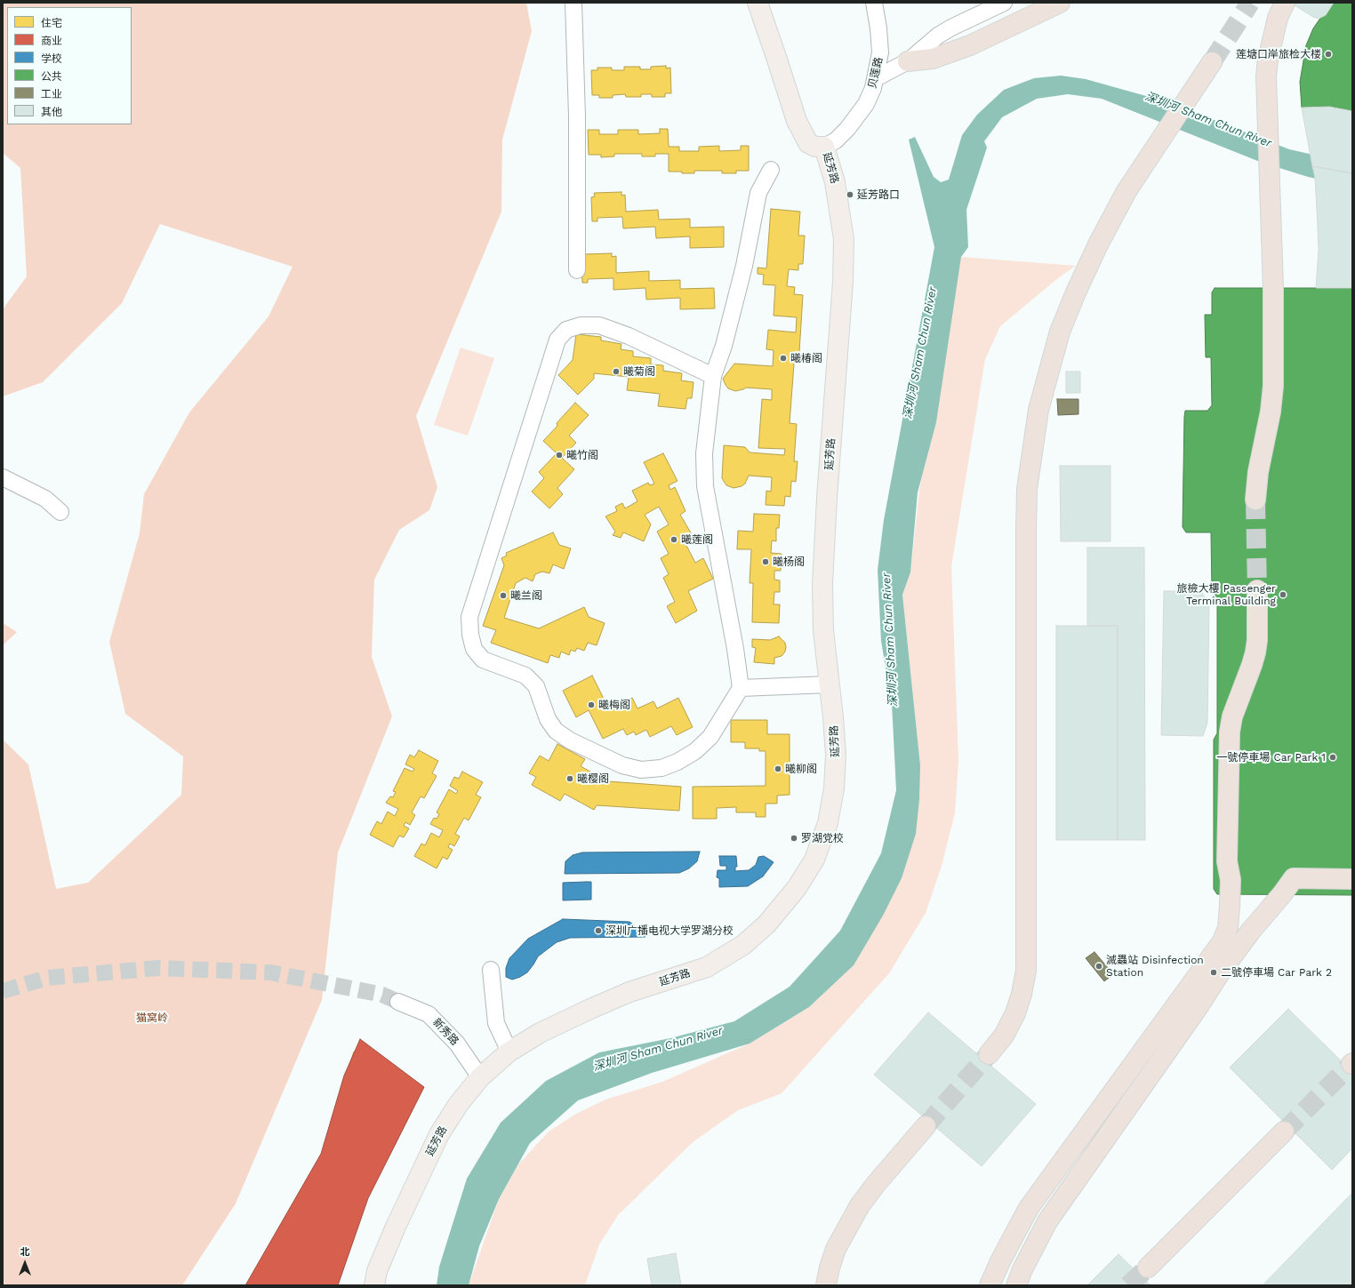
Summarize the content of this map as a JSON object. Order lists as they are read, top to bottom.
{
  "streets": {
    "main road": ["延芳路"],
    "street": ["贝莲路", "新秀路"]
  },
  "crossings": [
    ["贝莲路", "延芳路"],
    ["延芳路", "新秀路"]
  ],
  "water": ["深圳河 Sham Chun River"],
  "parks": ["猫窝岭"],
  "places": [
    "莲塘口岸旅检大楼",
    "延芳路口",
    "曦椿阁",
    "曦菊阁",
    "曦竹阁",
    "曦莲阁",
    "曦杨阁",
    "旅檢大樓 Passenger Terminal Building",
    "曦兰阁",
    "曦梅阁",
    "一號停車場 Car Park 1",
    "曦柳阁",
    "曦樱阁",
    "罗湖党校",
    "深圳广播电视大学罗湖分校",
    "滅蟲站 Disinfection Station",
    "二號停車場 Car Park 2"
  ],
  "legend": [
    "住宅",
    "商业",
    "学校",
    "公共",
    "工业",
    "其他"
  ],
  "north": "top"
}
